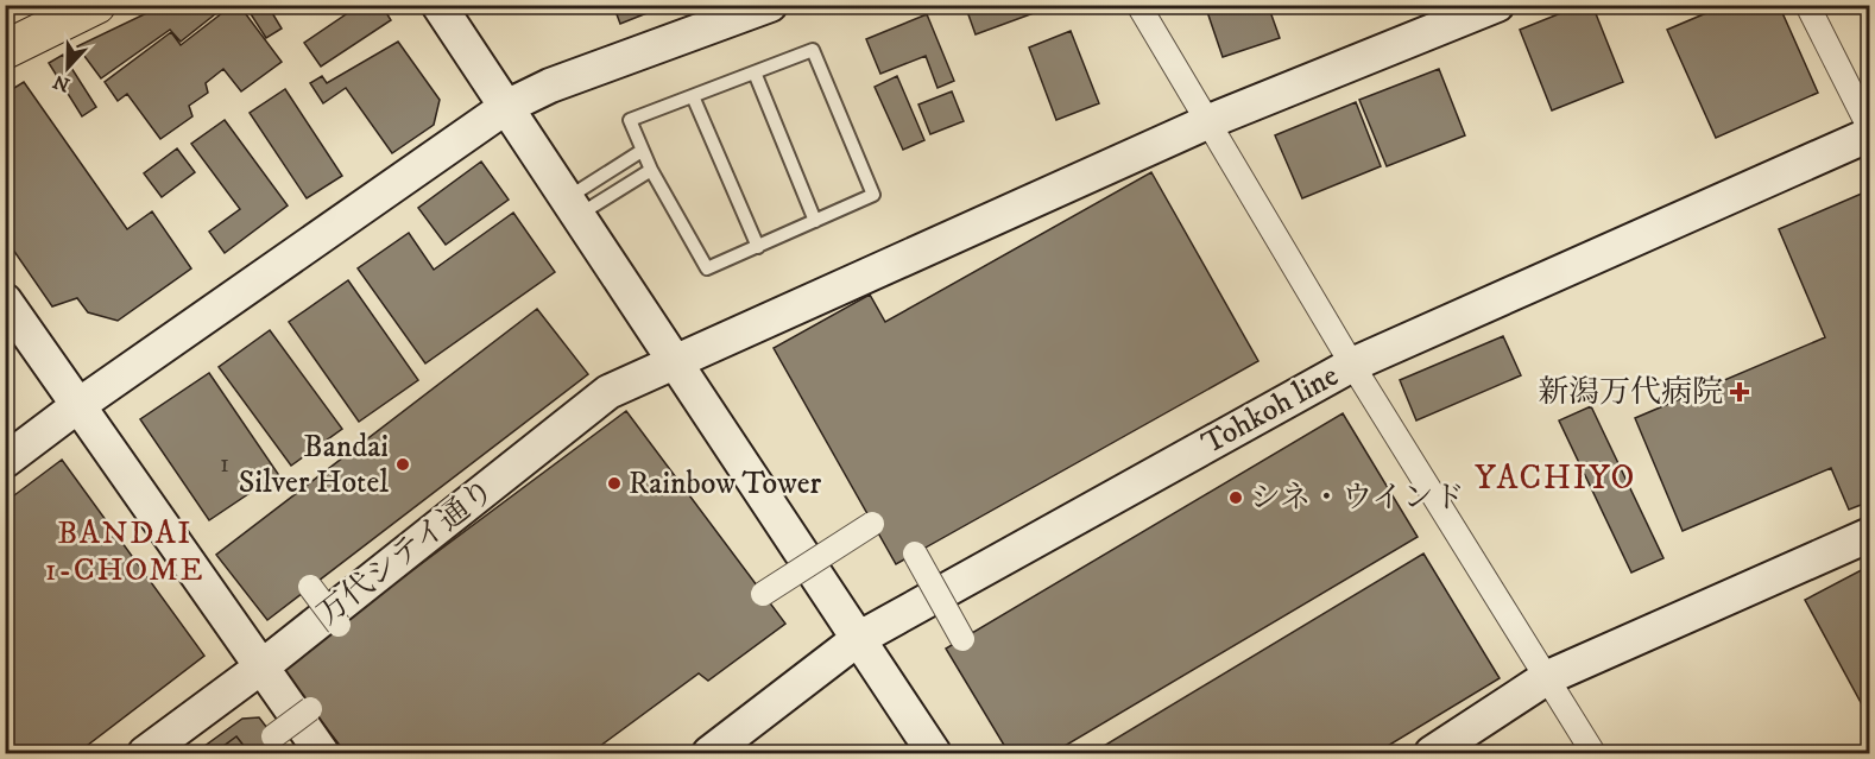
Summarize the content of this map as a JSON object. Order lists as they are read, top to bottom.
{
  "streets": {
    "street": ["Tohkoh line", "万代シテイ通り"]
  },
  "districts": ["YACHIYO", "BANDAI 1-CHOME"],
  "places": {
    "health": ["新潟万代病院"],
    "other": ["Bandai Silver Hotel", "Rainbow Tower", "シネ・ウインド"]
  },
  "house_numbers": ["1"],
  "north": "bottom"
}
